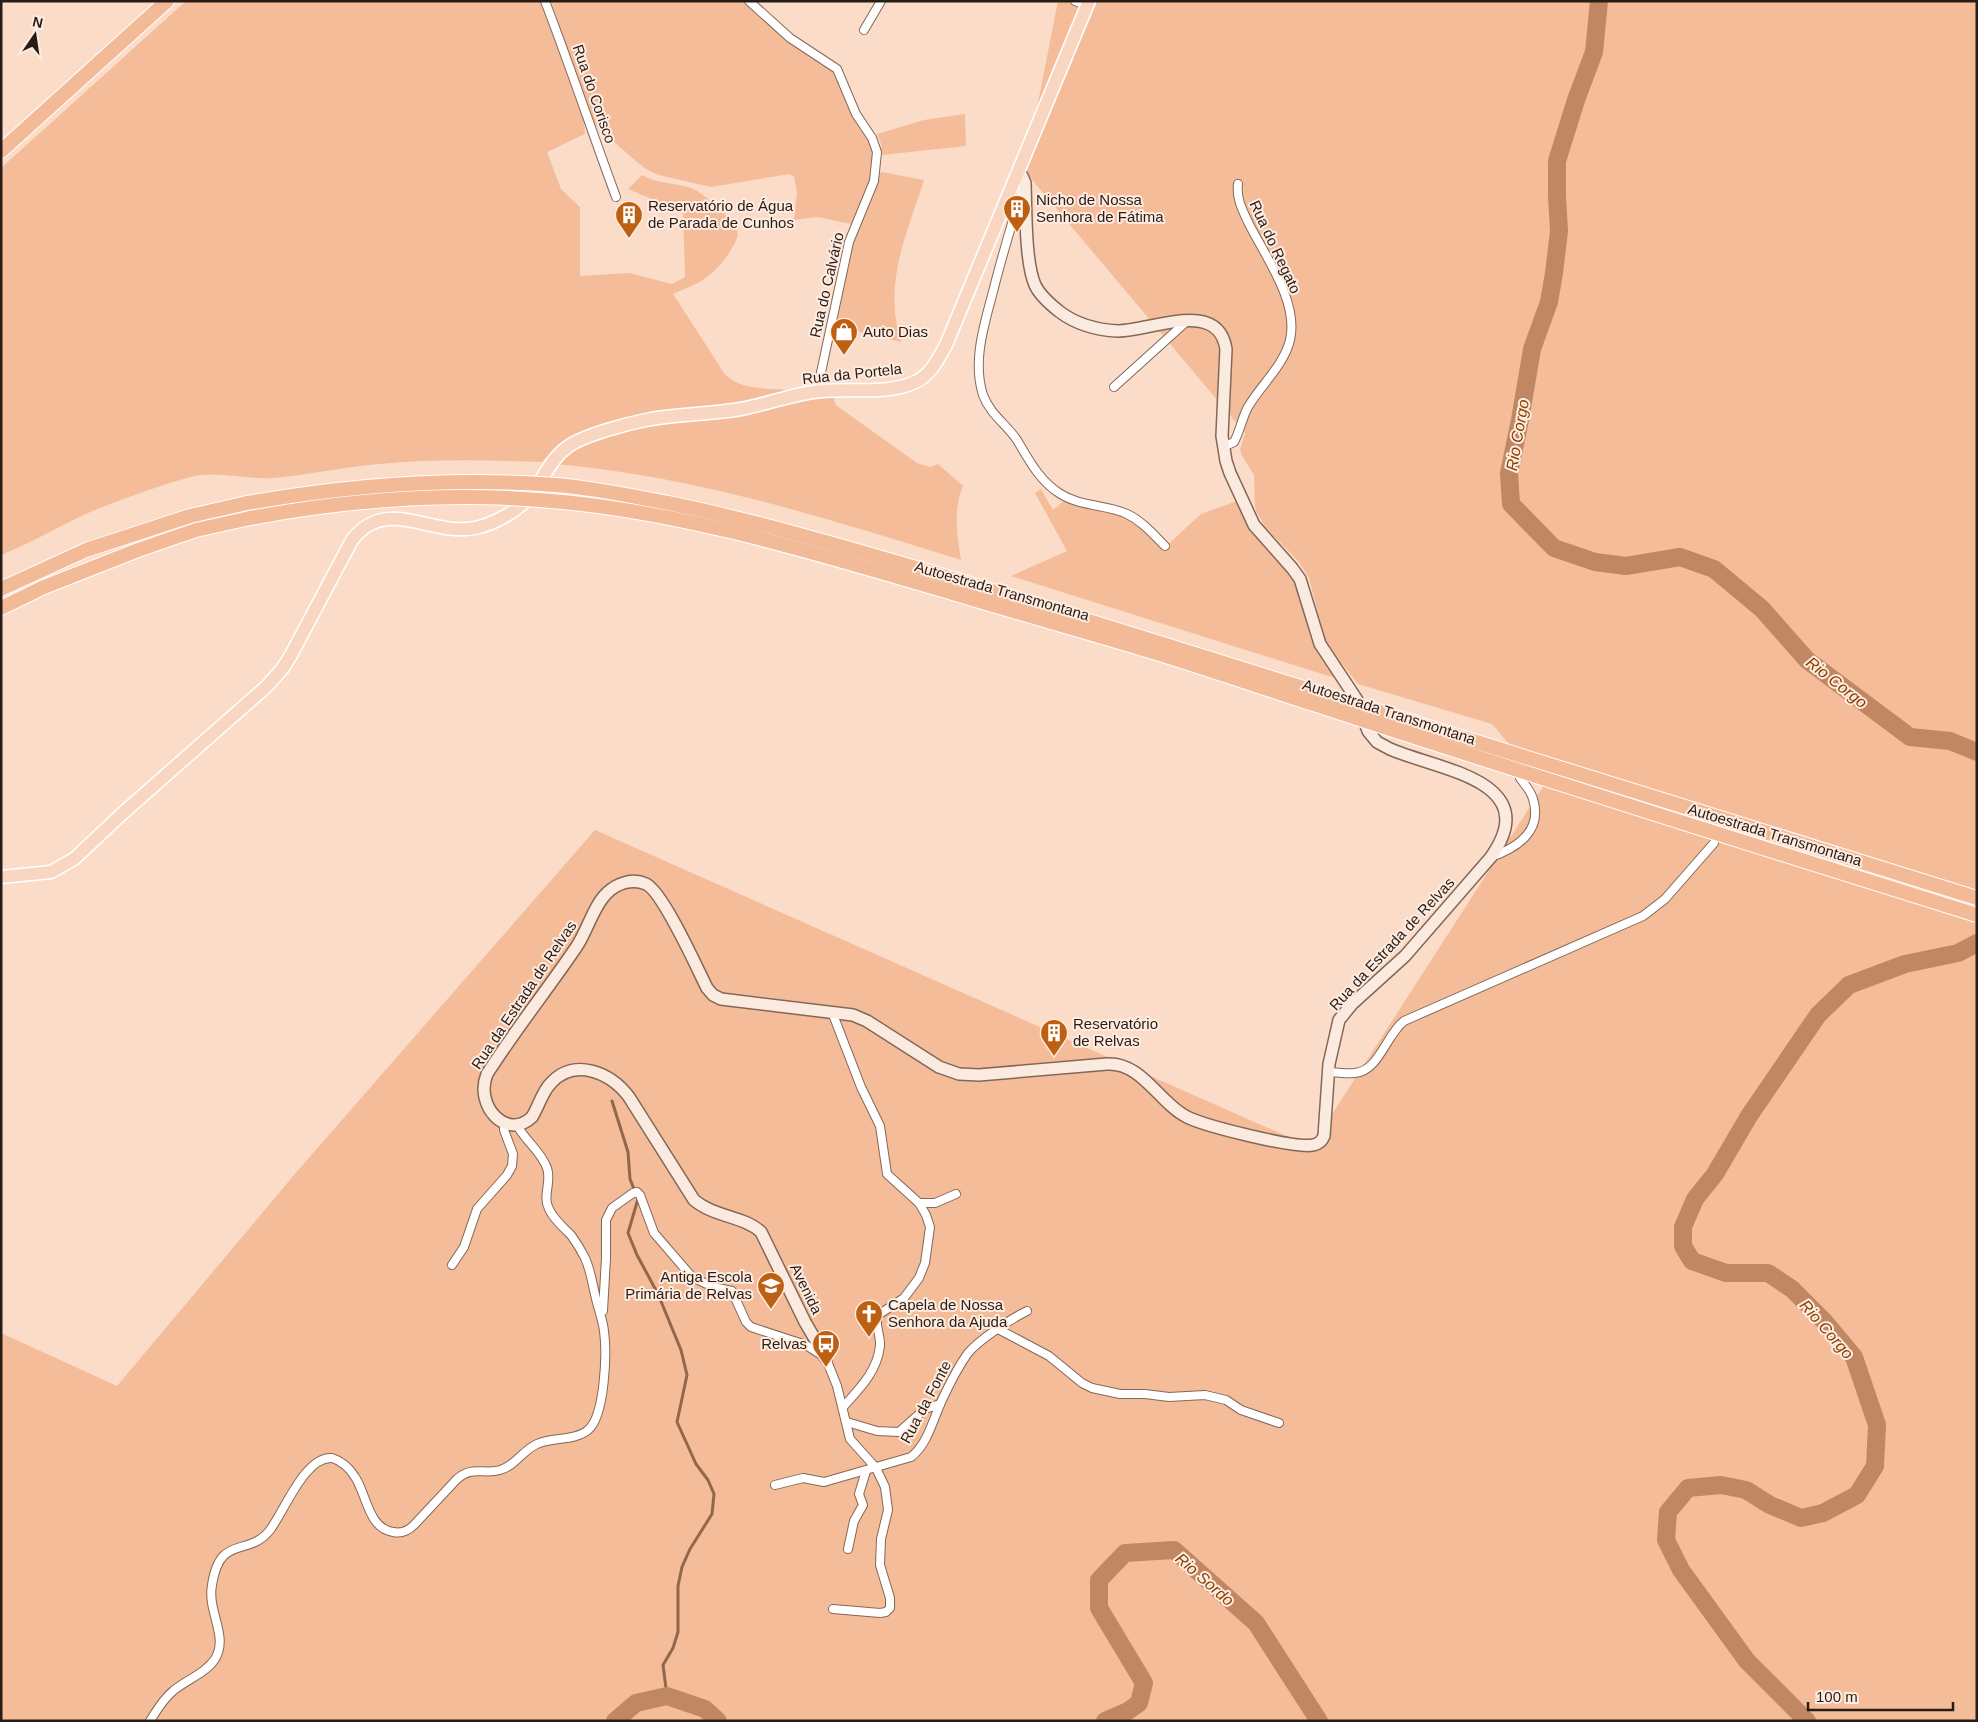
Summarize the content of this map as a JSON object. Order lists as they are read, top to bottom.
{
  "streets": {
    "highway": ["Autoestrada Transmontana"],
    "main road": ["Rua da Portela"],
    "street": [
      "Rua do Corisco",
      "Rua do Regato",
      "Rua do Calvário",
      "Rua da Estrada de Relvas",
      "Avenida",
      "Rua da Fonte"
    ]
  },
  "crossings": [
    ["Rua do Regato", "Rua da Estrada de Relvas"],
    ["Rua do Calvário", "Rua da Portela"],
    ["Rua da Portela", "Rua da Estrada de Relvas"],
    ["Avenida", "Rua da Fonte"]
  ],
  "water": ["Rio Corgo", "Rio Sordo"],
  "places": {
    "building": ["Nicho de Nossa Senhora de Fátima", "Reservatório de Água de Parada de Cunhos", "Reservatório de Relvas"],
    "shop": ["Auto Dias"],
    "school or university": ["Antiga Escola Primária de Relvas"],
    "church": ["Capela de Nossa Senhora da Ajuda"],
    "bus stop": ["Relvas"]
  },
  "scale_bar": "100 m",
  "north": "top"
}
